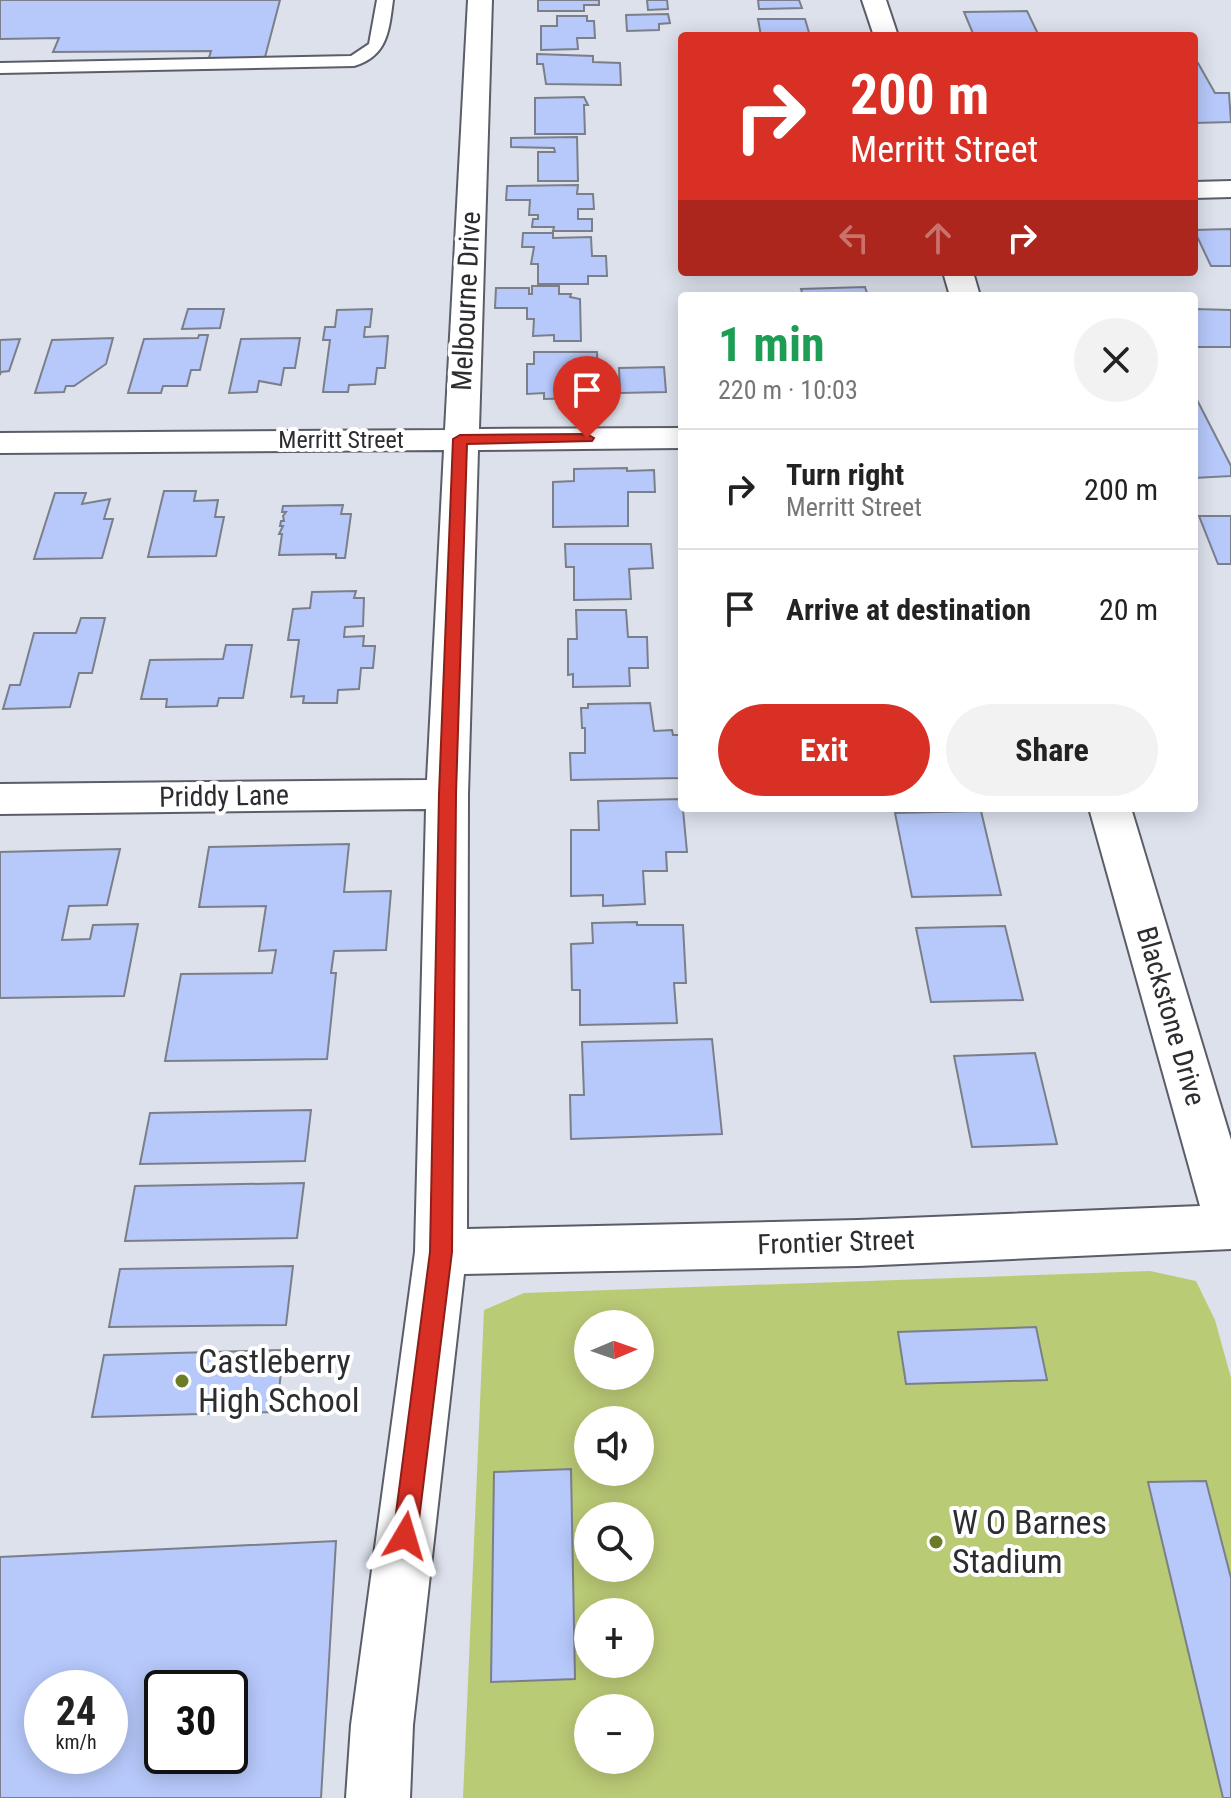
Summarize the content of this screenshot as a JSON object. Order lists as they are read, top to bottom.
{
  "streets": {
    "street": [
      "Melbourne Drive",
      "Merritt Street",
      "Priddy Lane",
      "Blackstone Drive",
      "Frontier Street"
    ]
  },
  "crossings": [
    ["Melbourne Drive", "Merritt Street"],
    ["Melbourne Drive", "Priddy Lane"],
    ["Melbourne Drive", "Frontier Street"],
    ["Blackstone Drive", "Frontier Street"]
  ],
  "places": ["Castleberry High School", "W O Barnes Stadium"],
  "north": "right",
  "page": {
    "turn": ["200 m", "Merritt Street"],
    "heading": ["1 min", "220 m · 10:03"],
    "list": [
      {
        "name": "Turn right",
        "note": "Merritt Street",
        "value": "200 m"
      },
      {
        "name": "Arrive at destination",
        "value": "20 m"
      }
    ],
    "buttons": ["Exit", "Share"],
    "map_buttons": ["+", "−"],
    "speed": "24 km/h",
    "limit": "30"
  }
}
